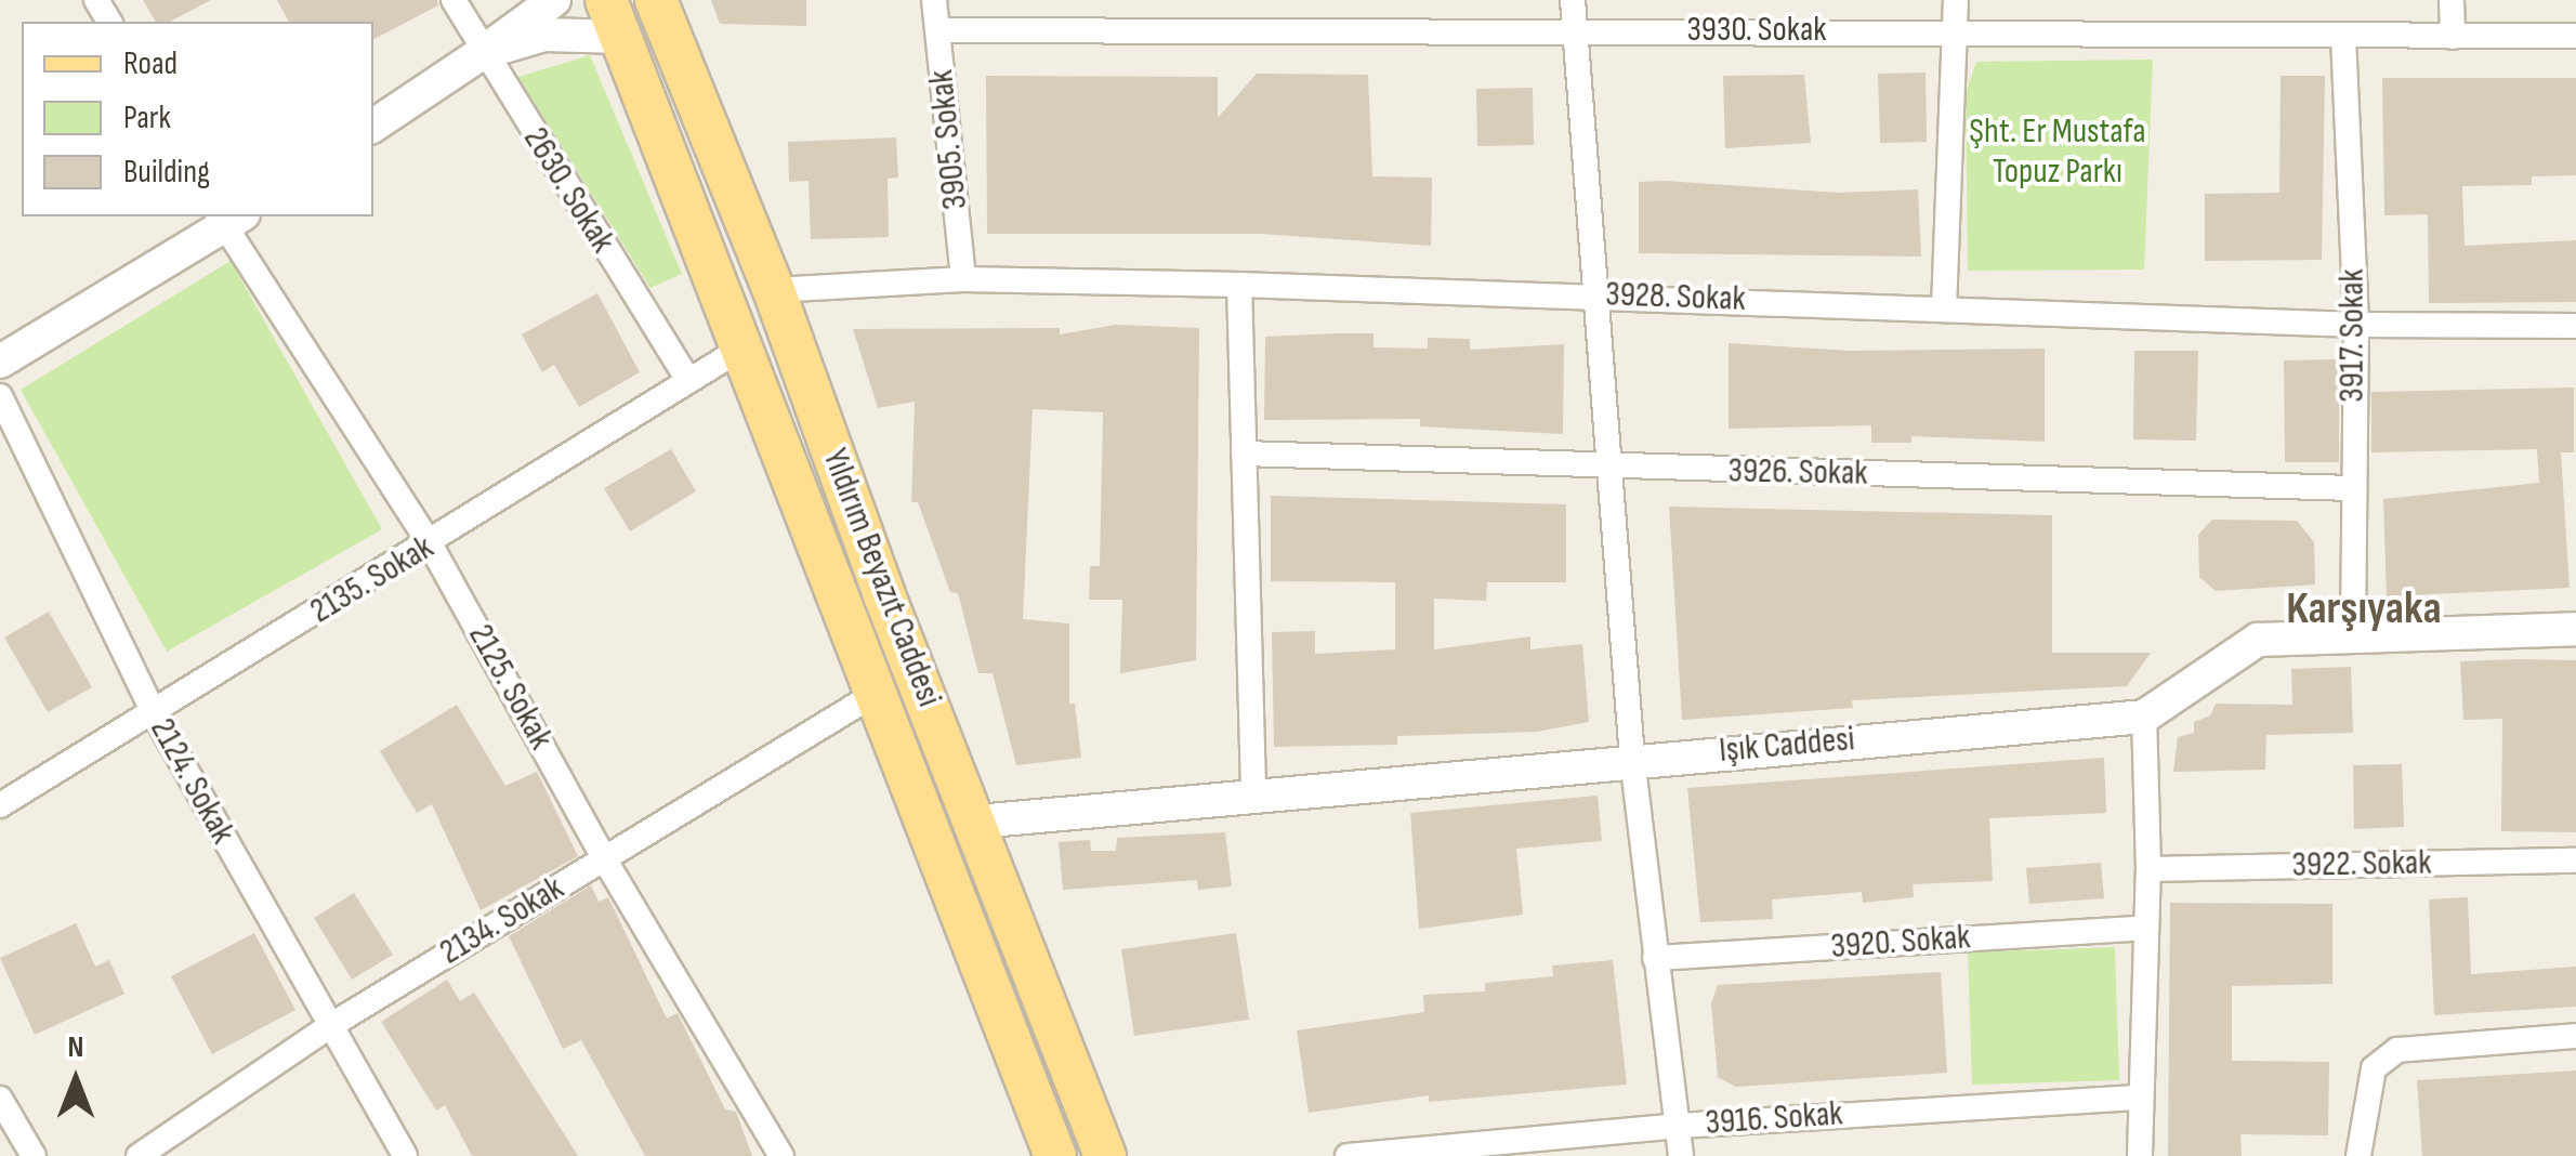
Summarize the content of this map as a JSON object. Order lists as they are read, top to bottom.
{
  "streets": {
    "main road": ["Yıldırım Beyazıt Caddesi"],
    "street": [
      "3930. Sokak",
      "3905. Sokak",
      "2630. Sokak",
      "3928. Sokak",
      "3917. Sokak",
      "3926. Sokak",
      "2135. Sokak",
      "2125. Sokak",
      "Işık Caddesi",
      "2124. Sokak",
      "3922. Sokak",
      "2134. Sokak",
      "3920. Sokak",
      "3916. Sokak"
    ]
  },
  "crossings": [
    ["3930. Sokak", "3905. Sokak"],
    ["3930. Sokak", "3917. Sokak"],
    ["3905. Sokak", "3928. Sokak"],
    ["2630. Sokak", "2135. Sokak"],
    ["3928. Sokak", "3917. Sokak"],
    ["3928. Sokak", "Yıldırım Beyazıt Caddesi"],
    ["3917. Sokak", "3926. Sokak"],
    ["3917. Sokak", "Işık Caddesi"],
    ["Yıldırım Beyazıt Caddesi", "2135. Sokak"],
    ["Yıldırım Beyazıt Caddesi", "Işık Caddesi"],
    ["Yıldırım Beyazıt Caddesi", "2134. Sokak"],
    ["2135. Sokak", "2125. Sokak"],
    ["2135. Sokak", "2124. Sokak"],
    ["2125. Sokak", "2134. Sokak"],
    ["2124. Sokak", "2134. Sokak"]
  ],
  "districts": ["Karşıyaka"],
  "parks": ["Şht. Er Mustafa Topuz Parkı"],
  "legend": ["Road", "Park", "Building"],
  "north": "top"
}
